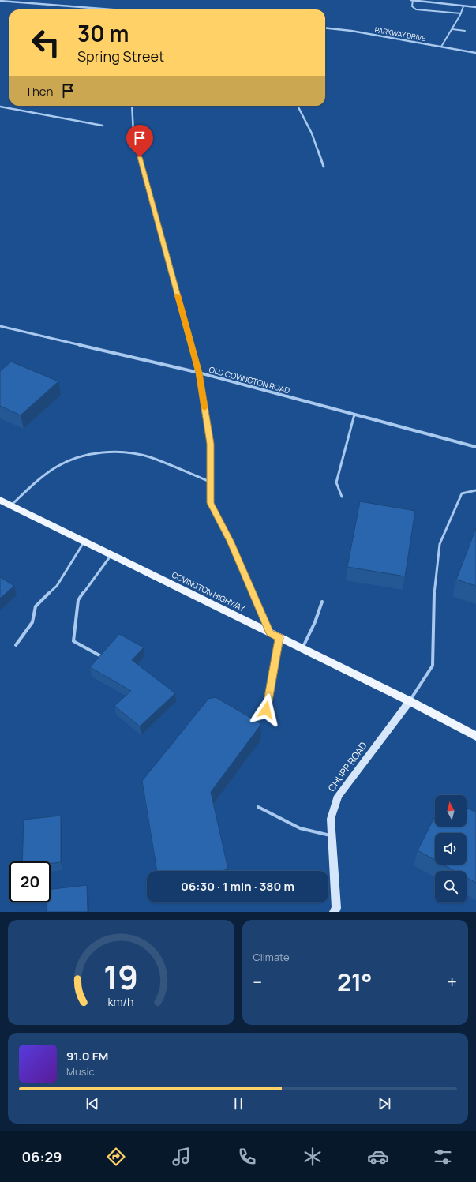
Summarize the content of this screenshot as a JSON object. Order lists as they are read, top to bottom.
{
  "streets": {
    "main road": ["COVINGTON HIGHWAY"],
    "street": ["PARKWAY DRIVE", "OLD COVINGTON ROAD", "CHUPP ROAD"]
  },
  "crossings": [
    ["COVINGTON HIGHWAY", "CHUPP ROAD"]
  ],
  "north": "top",
  "page": {
    "turn": ["30 m", "Spring Street"],
    "then": "Then",
    "limit": "20",
    "trip": "06:30 · 1 min · 380 m",
    "tile": "Climate",
    "heat": ["−", "21°", "+"],
    "song": ["91.0 FM", "Music"],
    "tabs": "06:29",
    "gauge": ["19", "km/h"]
  }
}
